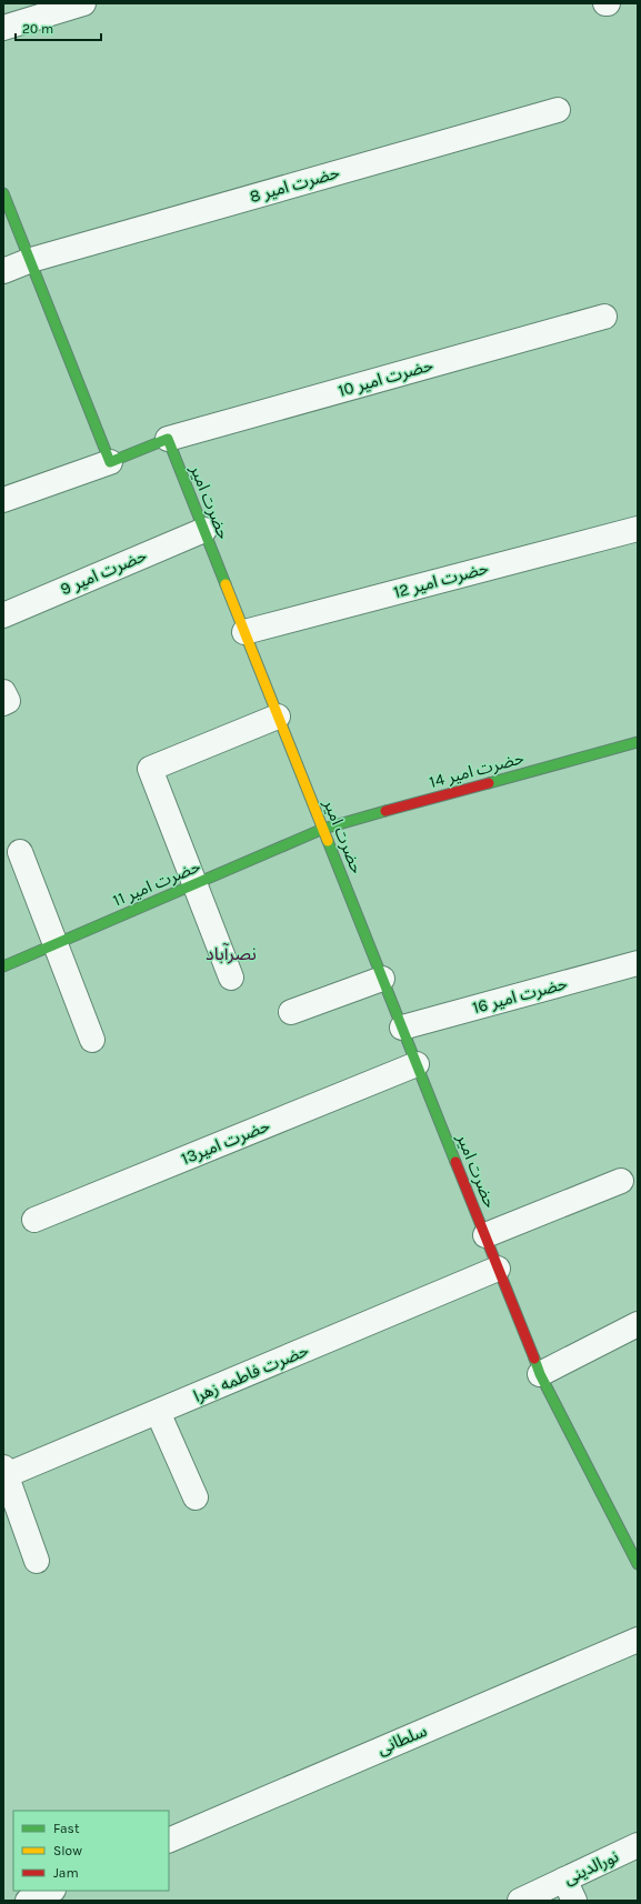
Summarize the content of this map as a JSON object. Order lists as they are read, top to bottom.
{
  "streets": {
    "street": [
      "حضرت امیر 8",
      "حضرت امیر 10",
      "حضرت امیر",
      "حضرت امیر 9",
      "حضرت امیر 12",
      "حضرت امیر 14",
      "حضرت امیر 11",
      "حضرت امیر 16",
      "حضرت امیر13",
      "حضرت فاطمه زهرا",
      "سلطانی",
      "نورالدینی"
    ]
  },
  "crossings": [
    ["حضرت امیر 10", "حضرت امیر"],
    ["حضرت امیر", "حضرت امیر 9"],
    ["حضرت امیر", "حضرت امیر 12"],
    ["حضرت امیر", "حضرت امیر 14"],
    ["حضرت امیر", "حضرت امیر 11"],
    ["حضرت امیر", "حضرت امیر 16"],
    ["حضرت امیر", "حضرت امیر13"],
    ["حضرت امیر", "حضرت فاطمه زهرا"],
    ["حضرت امیر 14", "حضرت امیر 11"]
  ],
  "districts": ["نصرآباد"],
  "legend": ["Fast", "Slow", "Jam"],
  "scale_bar": "20 m"
}
